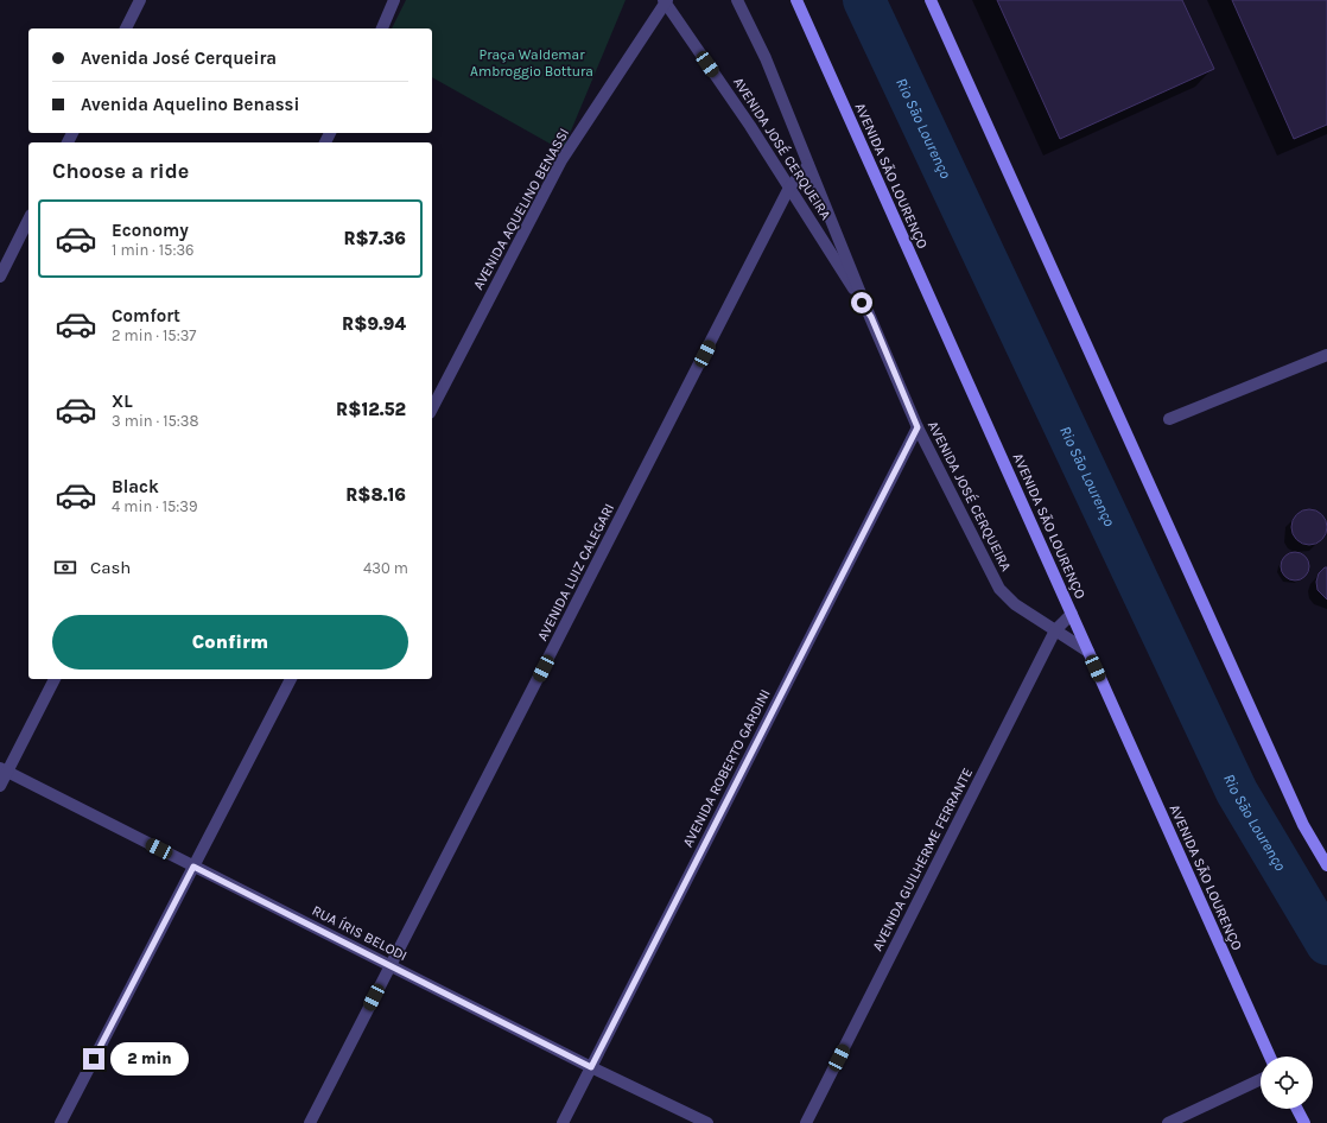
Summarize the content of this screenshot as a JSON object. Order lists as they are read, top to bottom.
{
  "streets": {
    "main road": ["AVENIDA SÃO LOURENÇO"],
    "street": [
      "AVENIDA JOSÉ CERQUEIRA",
      "AVENIDA AQUELINO BENASSI",
      "AVENIDA LUIZ CALEGARI",
      "AVENIDA ROBERTO GARDINI",
      "AVENIDA GUILHERME FERRANTE",
      "RUA ÍRIS BELODI"
    ]
  },
  "crossings": [
    ["AVENIDA JOSÉ CERQUEIRA", "AVENIDA SÃO LOURENÇO"],
    ["AVENIDA JOSÉ CERQUEIRA", "AVENIDA AQUELINO BENASSI"],
    ["AVENIDA JOSÉ CERQUEIRA", "AVENIDA LUIZ CALEGARI"],
    ["AVENIDA JOSÉ CERQUEIRA", "AVENIDA ROBERTO GARDINI"],
    ["AVENIDA JOSÉ CERQUEIRA", "AVENIDA GUILHERME FERRANTE"],
    ["AVENIDA SÃO LOURENÇO", "AVENIDA GUILHERME FERRANTE"],
    ["AVENIDA LUIZ CALEGARI", "RUA ÍRIS BELODI"],
    ["AVENIDA ROBERTO GARDINI", "RUA ÍRIS BELODI"]
  ],
  "water": ["Rio São Lourenço"],
  "parks": ["Praça Waldemar Ambroggio Bottura"],
  "page": {
    "banner": ["Avenida José Cerqueira", "Avenida Aquelino Benassi"],
    "heading": "Choose a ride",
    "list": [
      {
        "name": "Economy",
        "note": "1 min · 15:36",
        "value": "R$7.36"
      },
      {
        "name": "Comfort",
        "note": "2 min · 15:37",
        "value": "R$9.94"
      },
      {
        "name": "XL",
        "note": "3 min · 15:38",
        "value": "R$12.52"
      },
      {
        "name": "Black",
        "note": "4 min · 15:39",
        "value": "R$8.16"
      }
    ],
    "pay": ["Cash", "430 m"],
    "buttons": "Confirm",
    "bubble": "2 min"
  }
}
